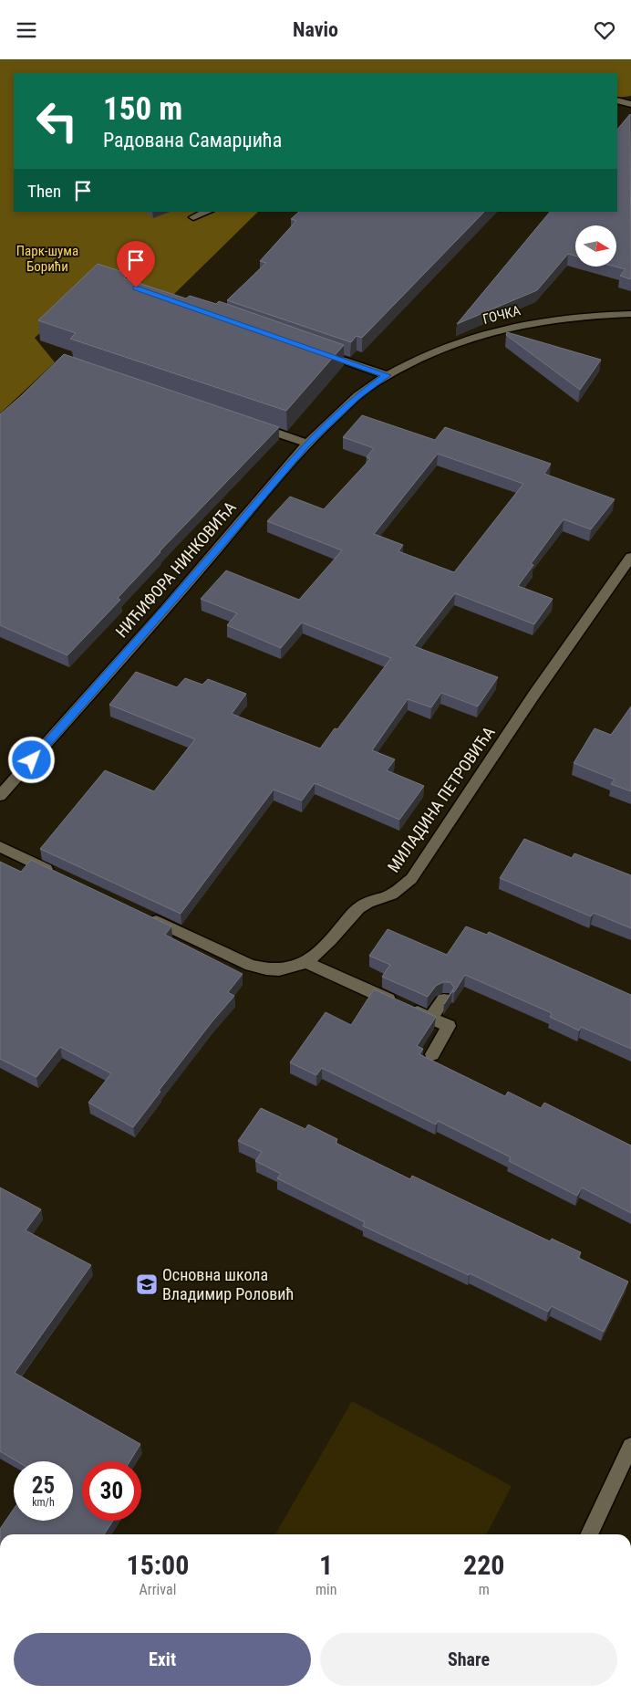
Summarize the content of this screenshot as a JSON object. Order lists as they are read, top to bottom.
{
  "streets": {
    "street": ["ГОЧКА", "НИЋИФОРА НИНКОВИЋА", "МИЛАДИНА ПЕТРОВИЋА"]
  },
  "crossings": [
    ["ГОЧКА", "НИЋИФОРА НИНКОВИЋА"]
  ],
  "parks": ["Парк-шума Борићи"],
  "places": {
    "school or university": ["Основна школа Владимир Роловић"]
  },
  "north": "right",
  "page": {
    "header": "Navio",
    "turn": ["150 m", "Радована Самарџића"],
    "then": "Then",
    "speed": "25 km/h",
    "limit": "30",
    "eta": [
      "15:00",
      "Arrival",
      "1",
      "min",
      "220",
      "m"
    ],
    "buttons": ["Exit", "Share"]
  }
}
